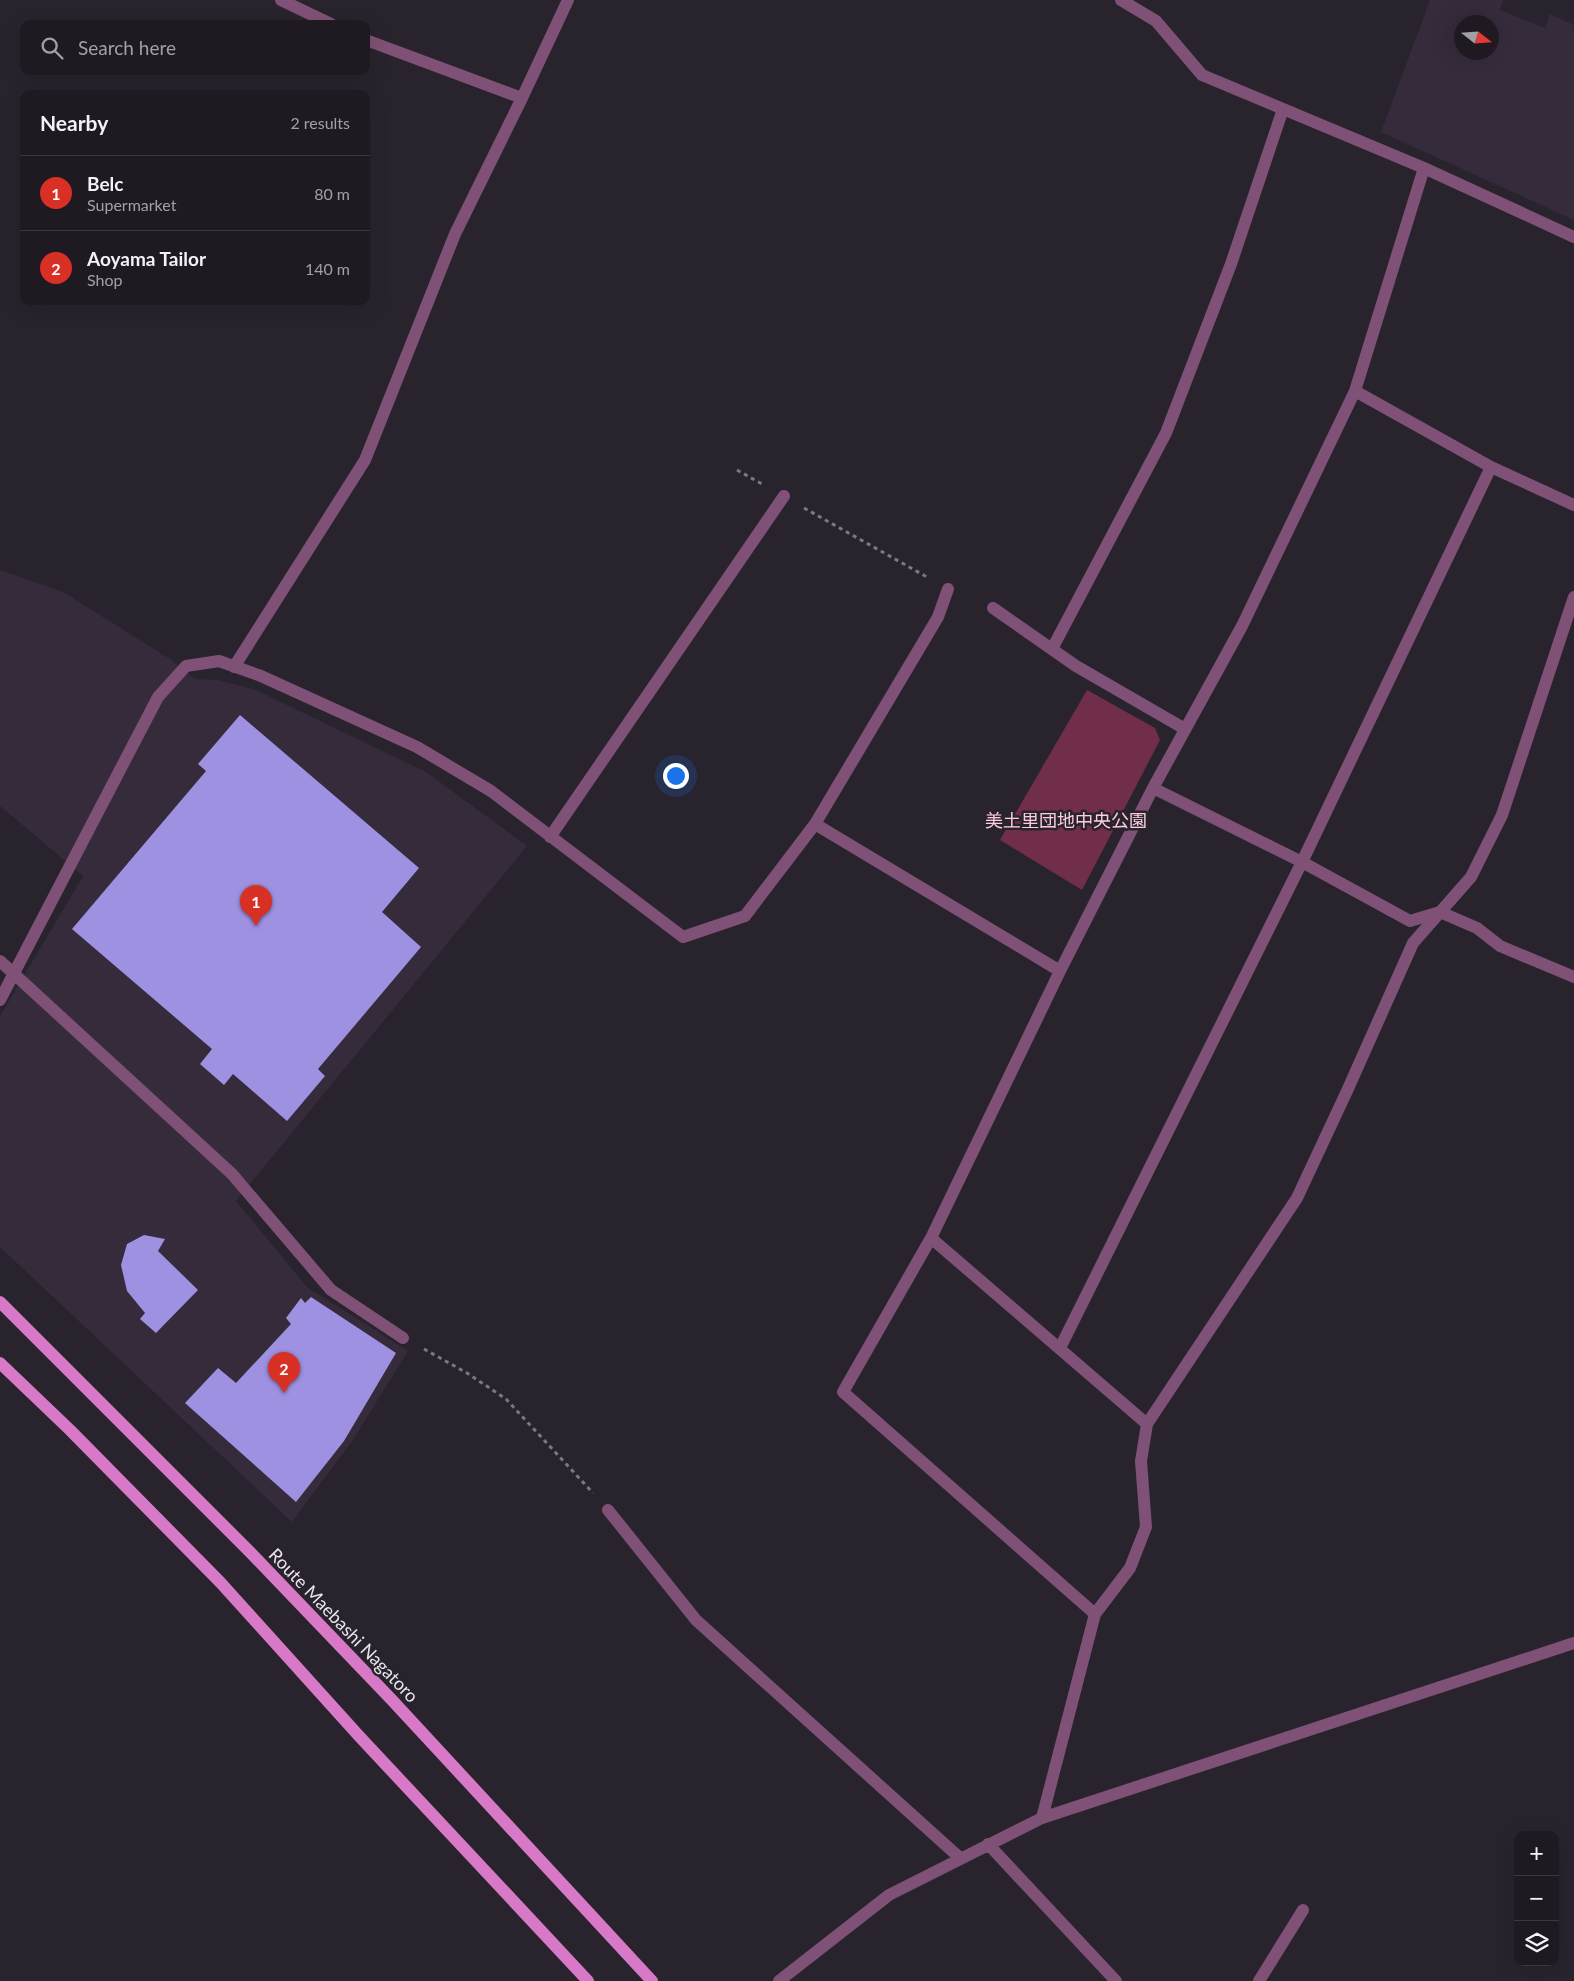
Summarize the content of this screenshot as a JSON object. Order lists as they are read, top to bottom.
{
  "streets": {
    "main road": ["Route Maebashi Nagatoro"]
  },
  "parks": ["美土里団地中央公園"],
  "north": "right",
  "page": {
    "search": "Search here",
    "heading": ["Nearby", "2 results"],
    "list": [
      {
        "mark": "1",
        "name": "Belc",
        "note": "Supermarket",
        "value": "80 m"
      },
      {
        "mark": "2",
        "name": "Aoyama Tailor",
        "note": "Shop",
        "value": "140 m"
      }
    ],
    "pins": ["1", "2"],
    "map_buttons": ["+", "−"]
  }
}
